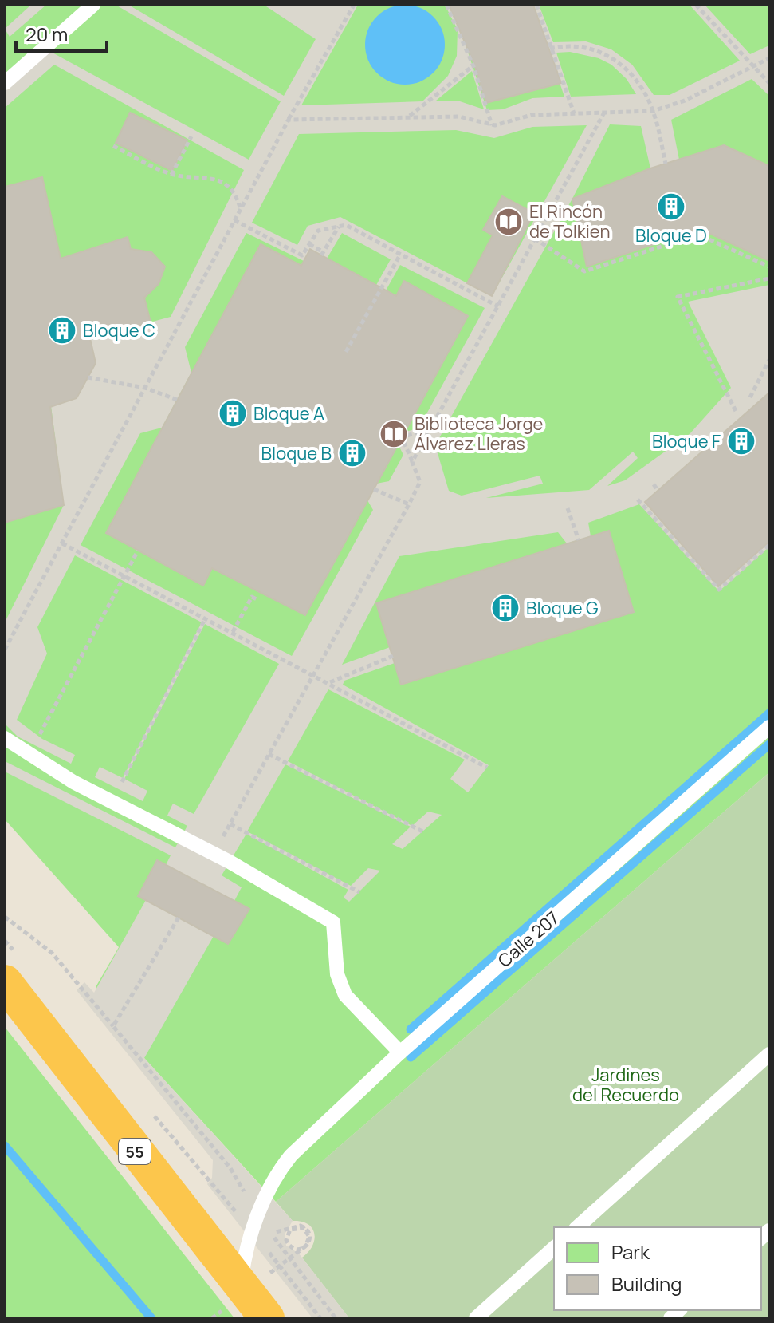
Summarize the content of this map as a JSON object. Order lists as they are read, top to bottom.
{
  "streets": {
    "highway": ["55"],
    "lane": ["Calle 207"]
  },
  "crossings": [
    ["Calle 207", "55"]
  ],
  "parks": ["Jardines del Recuerdo"],
  "places": {
    "building": [
      "Bloque D",
      "Bloque C",
      "Bloque A",
      "Bloque F",
      "Bloque B",
      "Bloque G"
    ],
    "library": ["El Rincón de Tolkien", "Biblioteca Jorge Álvarez Lleras"]
  },
  "legend": ["Park", "Building"],
  "scale_bar": "20 m"
}
